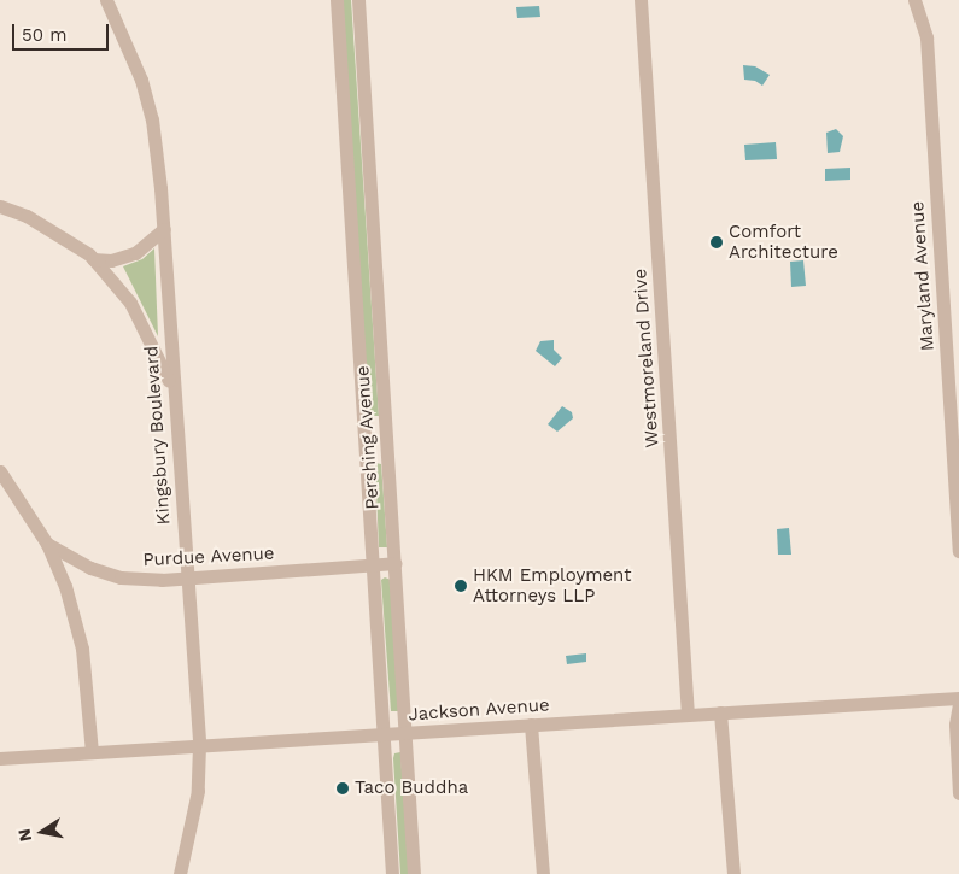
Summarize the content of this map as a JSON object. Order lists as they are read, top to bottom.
{
  "streets": {
    "street": [
      "Maryland Avenue",
      "Westmoreland Drive",
      "Kingsbury Boulevard",
      "Pershing Avenue",
      "Purdue Avenue",
      "Jackson Avenue"
    ]
  },
  "crossings": [
    ["Westmoreland Drive", "Jackson Avenue"],
    ["Kingsbury Boulevard", "Purdue Avenue"],
    ["Kingsbury Boulevard", "Jackson Avenue"],
    ["Pershing Avenue", "Purdue Avenue"],
    ["Pershing Avenue", "Jackson Avenue"]
  ],
  "places": ["Comfort Architecture", "HKM Employment Attorneys LLP", "Taco Buddha"],
  "scale_bar": "50 m",
  "north": "left"
}
